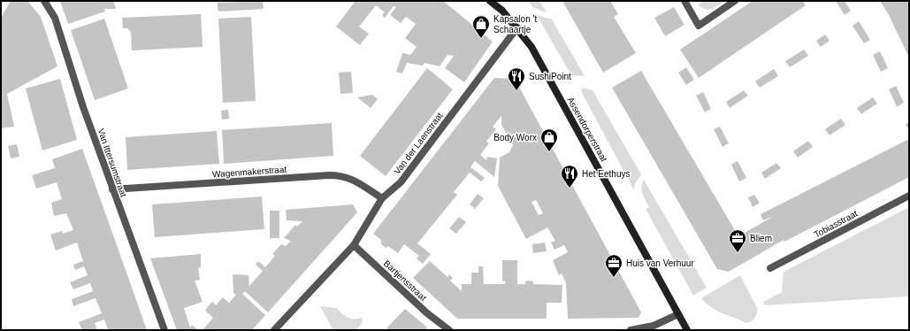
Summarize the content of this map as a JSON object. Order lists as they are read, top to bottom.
{
  "streets": {
    "main road": ["Assendorperstraat"],
    "street": [
      "Van der Laenstraat",
      "Van Ittersumstraat",
      "Wagenmakerstraat",
      "Tobiasstraat",
      "Bartjensstraat"
    ]
  },
  "crossings": [
    ["Assendorperstraat", "Van der Laenstraat"],
    ["Van der Laenstraat", "Wagenmakerstraat"],
    ["Van der Laenstraat", "Bartjensstraat"],
    ["Van Ittersumstraat", "Wagenmakerstraat"]
  ],
  "places": {
    "shop": ["Kapsalon 't Schaartje", "Body Worx"],
    "restaurant": ["SushiPoint", "Het Eethuys"],
    "office": ["Bliem", "Huis van Verhuur"]
  }
}
